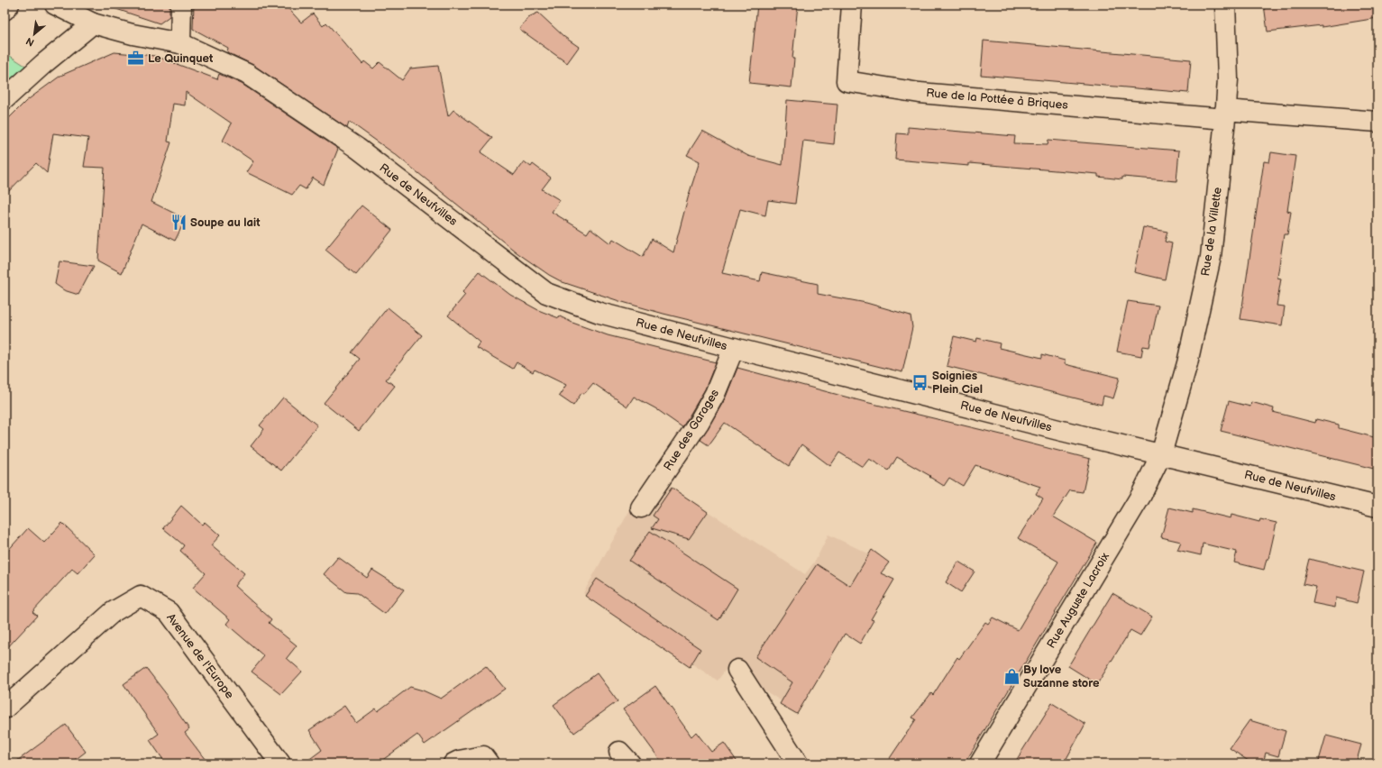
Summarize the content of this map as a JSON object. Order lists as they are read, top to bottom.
{
  "streets": {
    "street": [
      "Rue de la Pottée à Briques",
      "Rue de Neufvilles",
      "Rue de la Villette",
      "Rue des Garages",
      "Rue Auguste Lacroix",
      "Avenue de l'Europe"
    ]
  },
  "crossings": [
    ["Rue de la Pottée à Briques", "Rue de la Villette"],
    ["Rue de Neufvilles", "Rue de la Villette"],
    ["Rue de Neufvilles", "Rue des Garages"],
    ["Rue de Neufvilles", "Rue Auguste Lacroix"],
    ["Rue de la Villette", "Rue Auguste Lacroix"]
  ],
  "places": {
    "office": ["Le Quinquet"],
    "restaurant": ["Soupe au lait"],
    "bus stop": ["Soignies Plein Ciel"],
    "shop": ["By love Suzanne store"]
  },
  "north": "bottom left"
}
